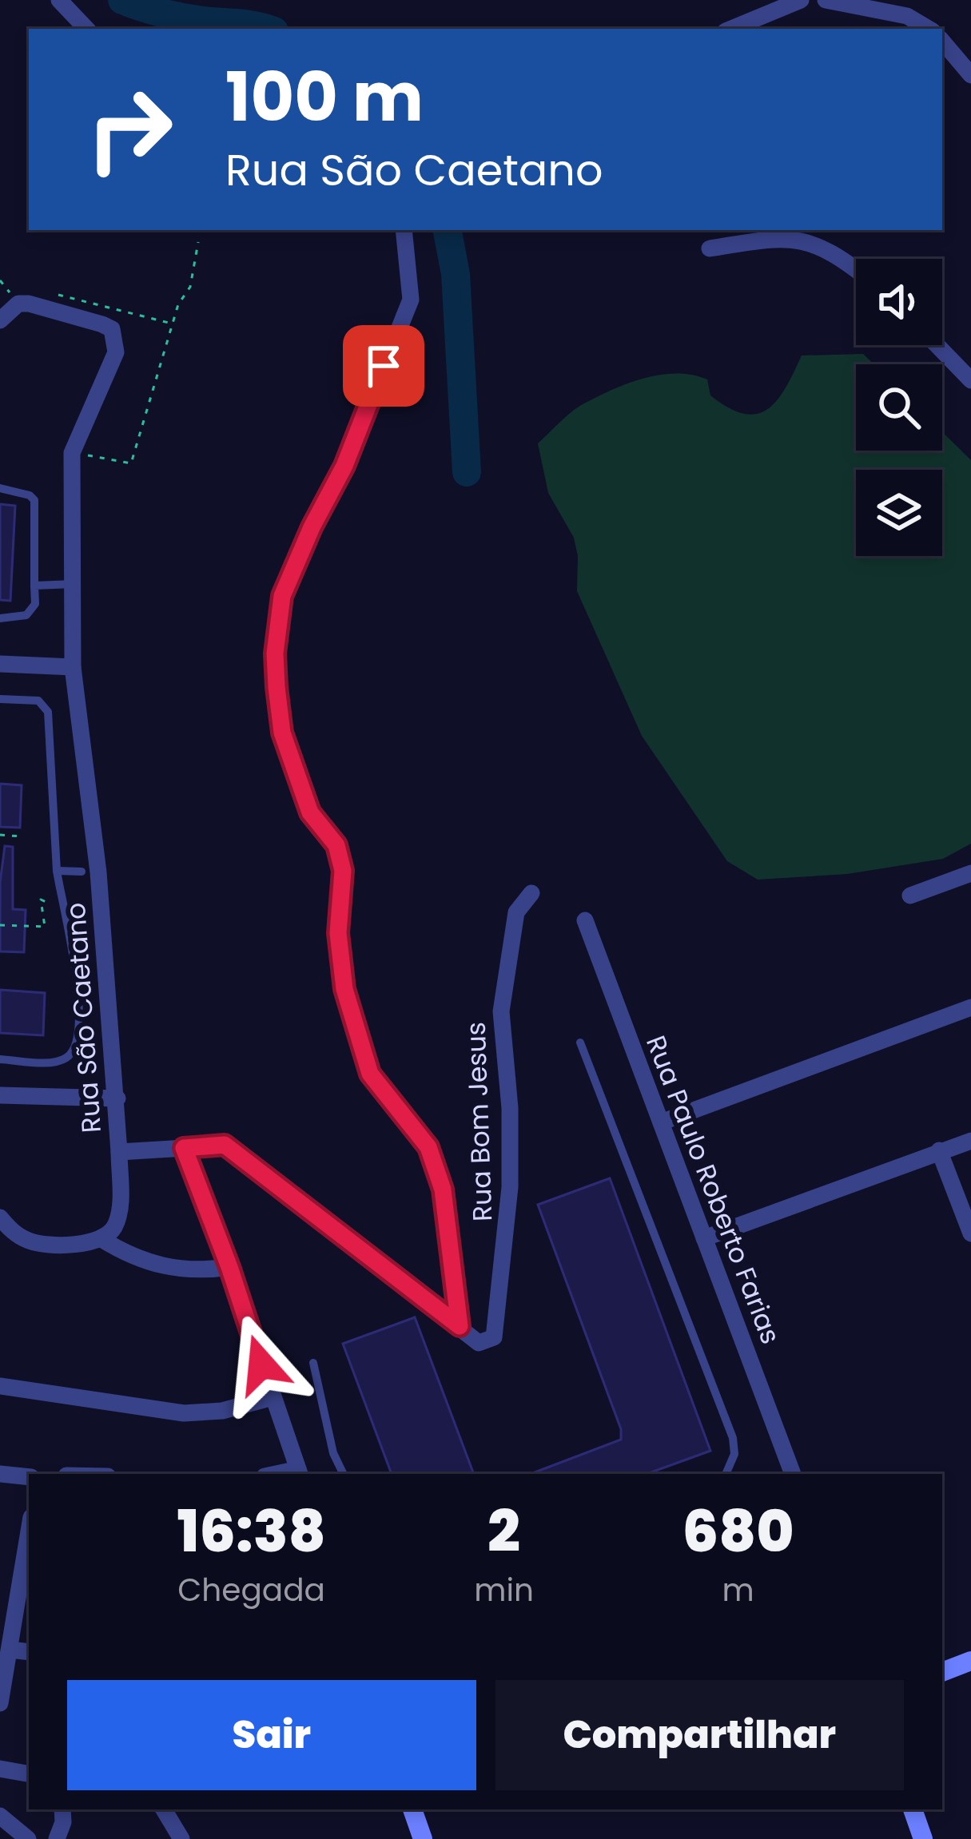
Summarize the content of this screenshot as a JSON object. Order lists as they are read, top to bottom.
{
  "streets": {
    "street": ["Rua São Caetano", "Rua Bom Jesus", "Rua Paulo Roberto Farias"]
  },
  "crossings": [
    ["Rua São Caetano", "Rua Bom Jesus"]
  ],
  "page": {
    "turn": ["100 m", "Rua São Caetano"],
    "eta": [
      "16:38",
      "Chegada",
      "2",
      "min",
      "680",
      "m"
    ],
    "buttons": ["Sair", "Compartilhar"]
  }
}
